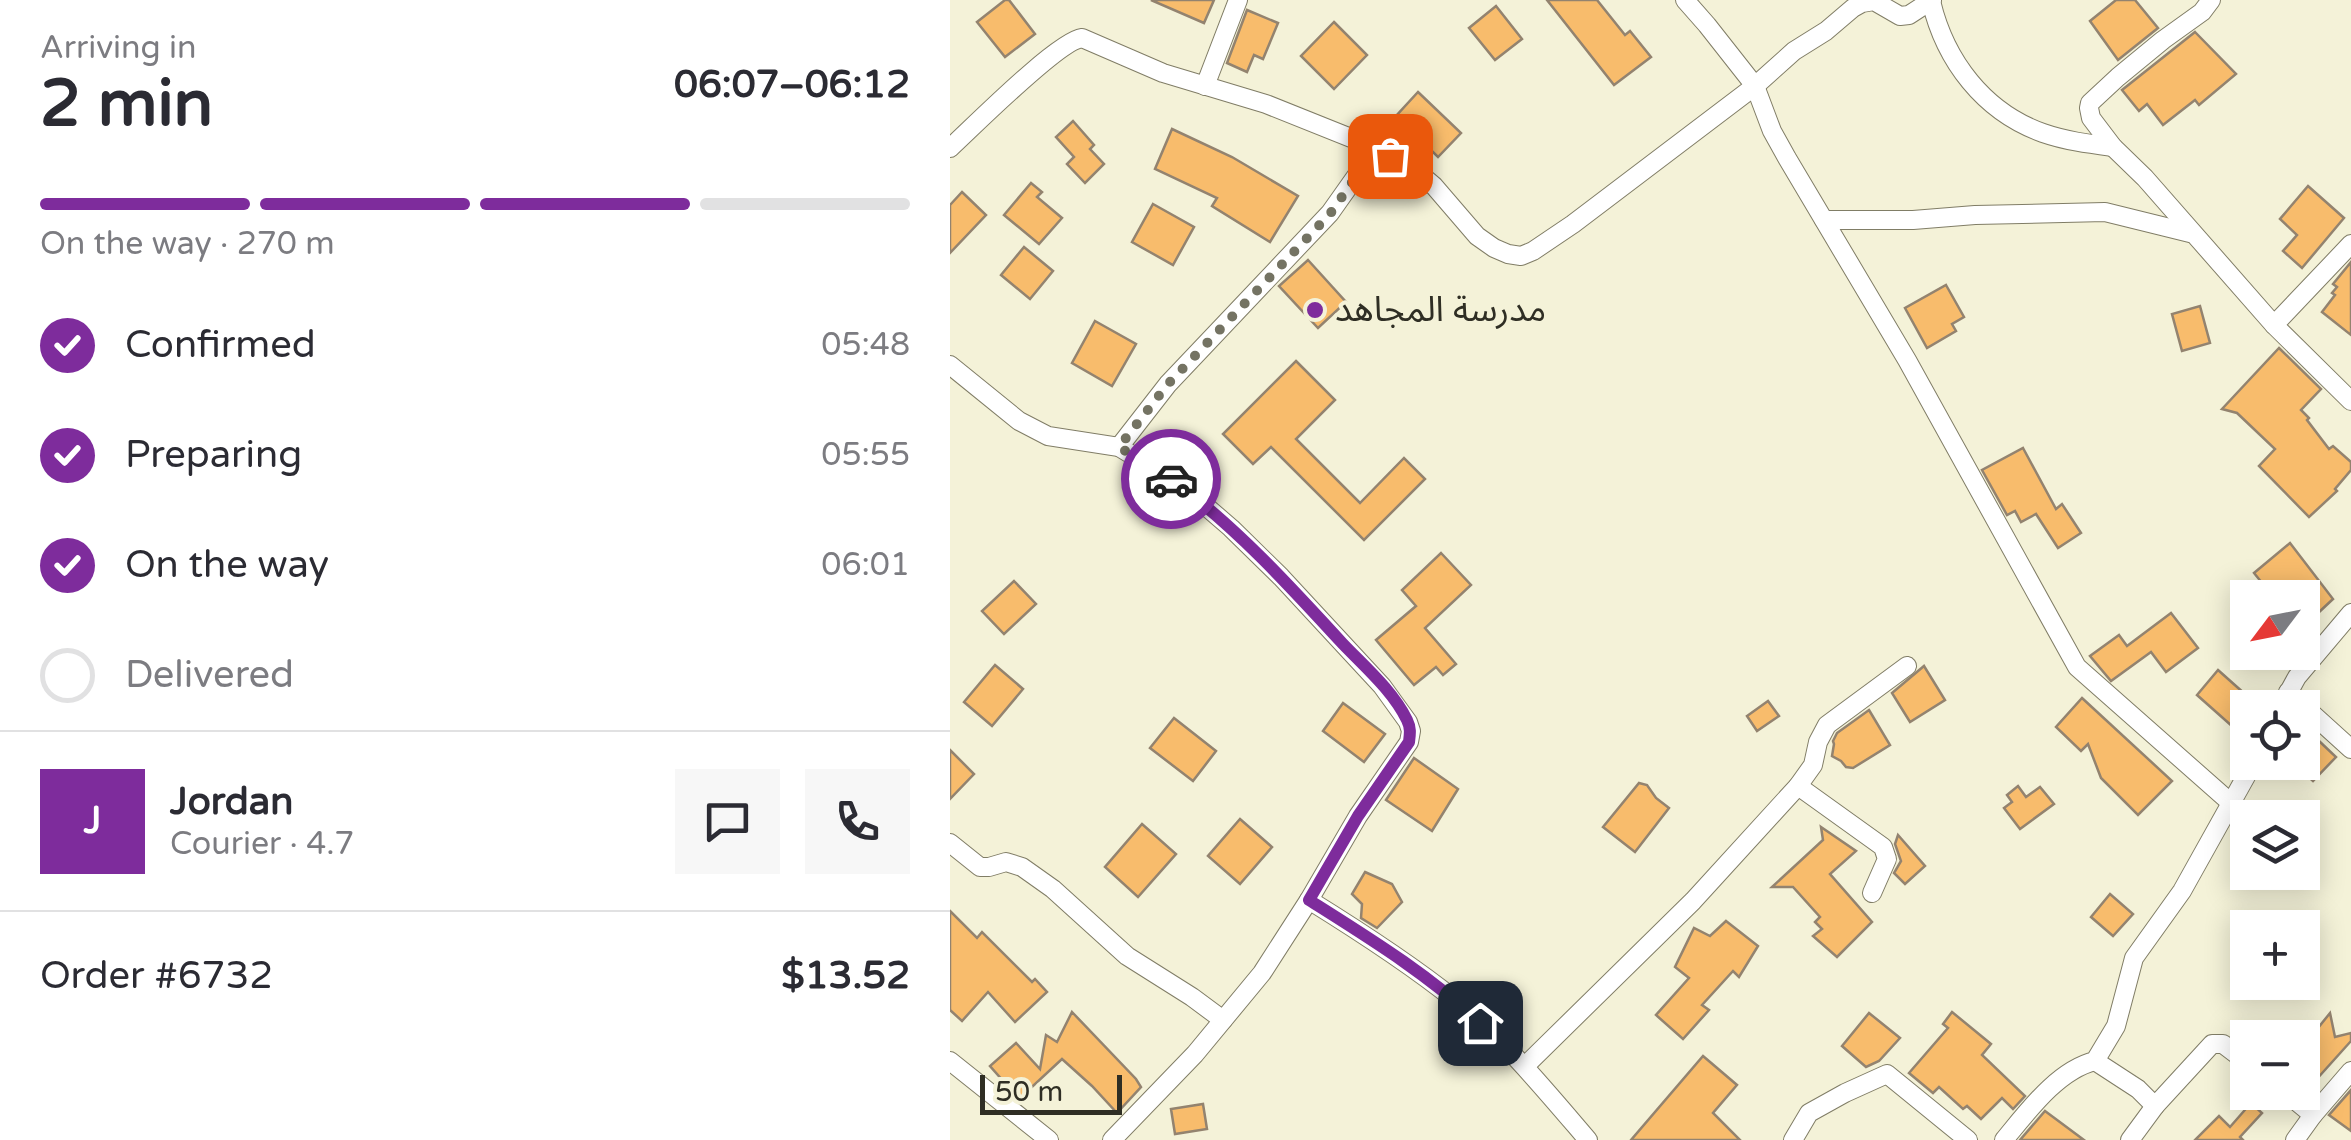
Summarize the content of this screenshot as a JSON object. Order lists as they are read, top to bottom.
{
  "places": ["مدرسة المجاهد"],
  "scale_bar": "50 m",
  "north": "bottom left",
  "page": {
    "heading": ["2 min", "Arriving in", "06:07–06:12"],
    "panel": [
      "Jordan",
      "Courier · 4.7",
      "Order #6732",
      "$13.52"
    ],
    "bar": "On the way · 270 m",
    "list": [
      ["Confirmed", "05:48"],
      ["Preparing", "05:55"],
      ["On the way", "06:01"],
      "Delivered"
    ],
    "map_buttons": ["+", "−"],
    "round": "J",
    "scale": "50 m"
  }
}
